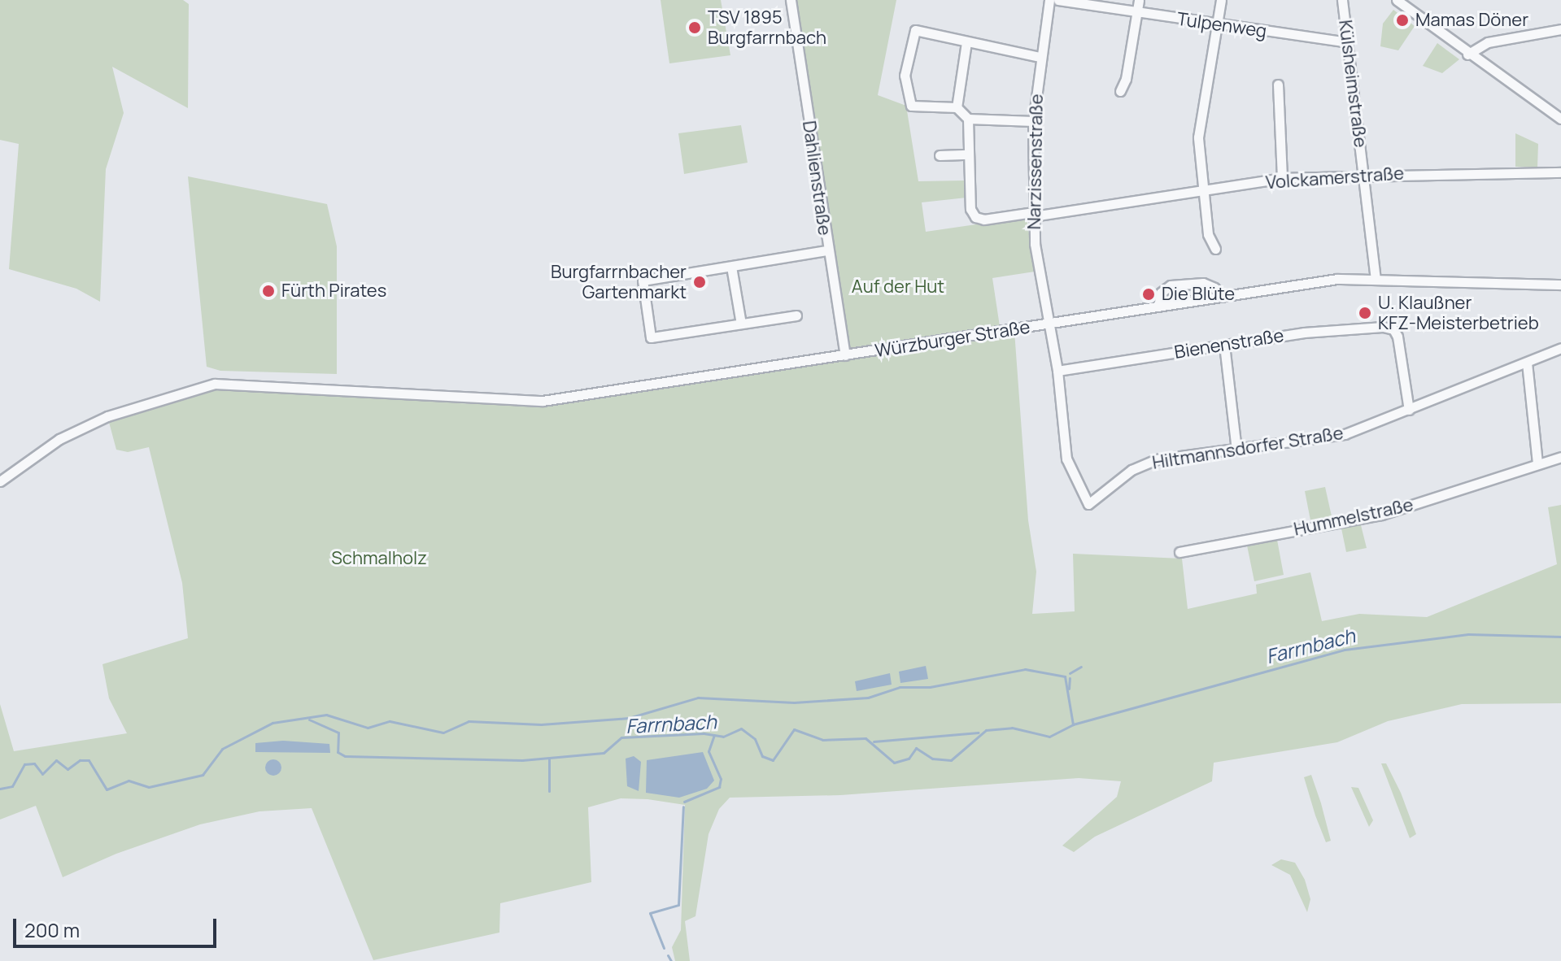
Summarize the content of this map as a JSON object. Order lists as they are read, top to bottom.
{
  "streets": {
    "street": [
      "Tulpenweg",
      "Külsheimstraße",
      "Narzissenstraße",
      "Dahlienstraße",
      "Volckamerstraße",
      "Würzburger Straße",
      "Bienenstraße",
      "Hiltmannsdorfer Straße",
      "Hummelstraße"
    ]
  },
  "crossings": [
    ["Tulpenweg", "Külsheimstraße"],
    ["Külsheimstraße", "Volckamerstraße"],
    ["Külsheimstraße", "Würzburger Straße"],
    ["Narzissenstraße", "Volckamerstraße"],
    ["Narzissenstraße", "Würzburger Straße"],
    ["Narzissenstraße", "Bienenstraße"],
    ["Narzissenstraße", "Hiltmannsdorfer Straße"],
    ["Dahlienstraße", "Würzburger Straße"],
    ["Bienenstraße", "Hiltmannsdorfer Straße"]
  ],
  "water": ["Farrnbach"],
  "parks": ["Auf der Hut", "Schmalholz"],
  "places": [
    "Mamas Döner",
    "TSV 1895 Burgfarrnbach",
    "Burgfarrnbacher Gartenmarkt",
    "Fürth Pirates",
    "Die Blüte",
    "U. Klaußner KFZ-Meisterbetrieb"
  ],
  "scale_bar": "200 m"
}
